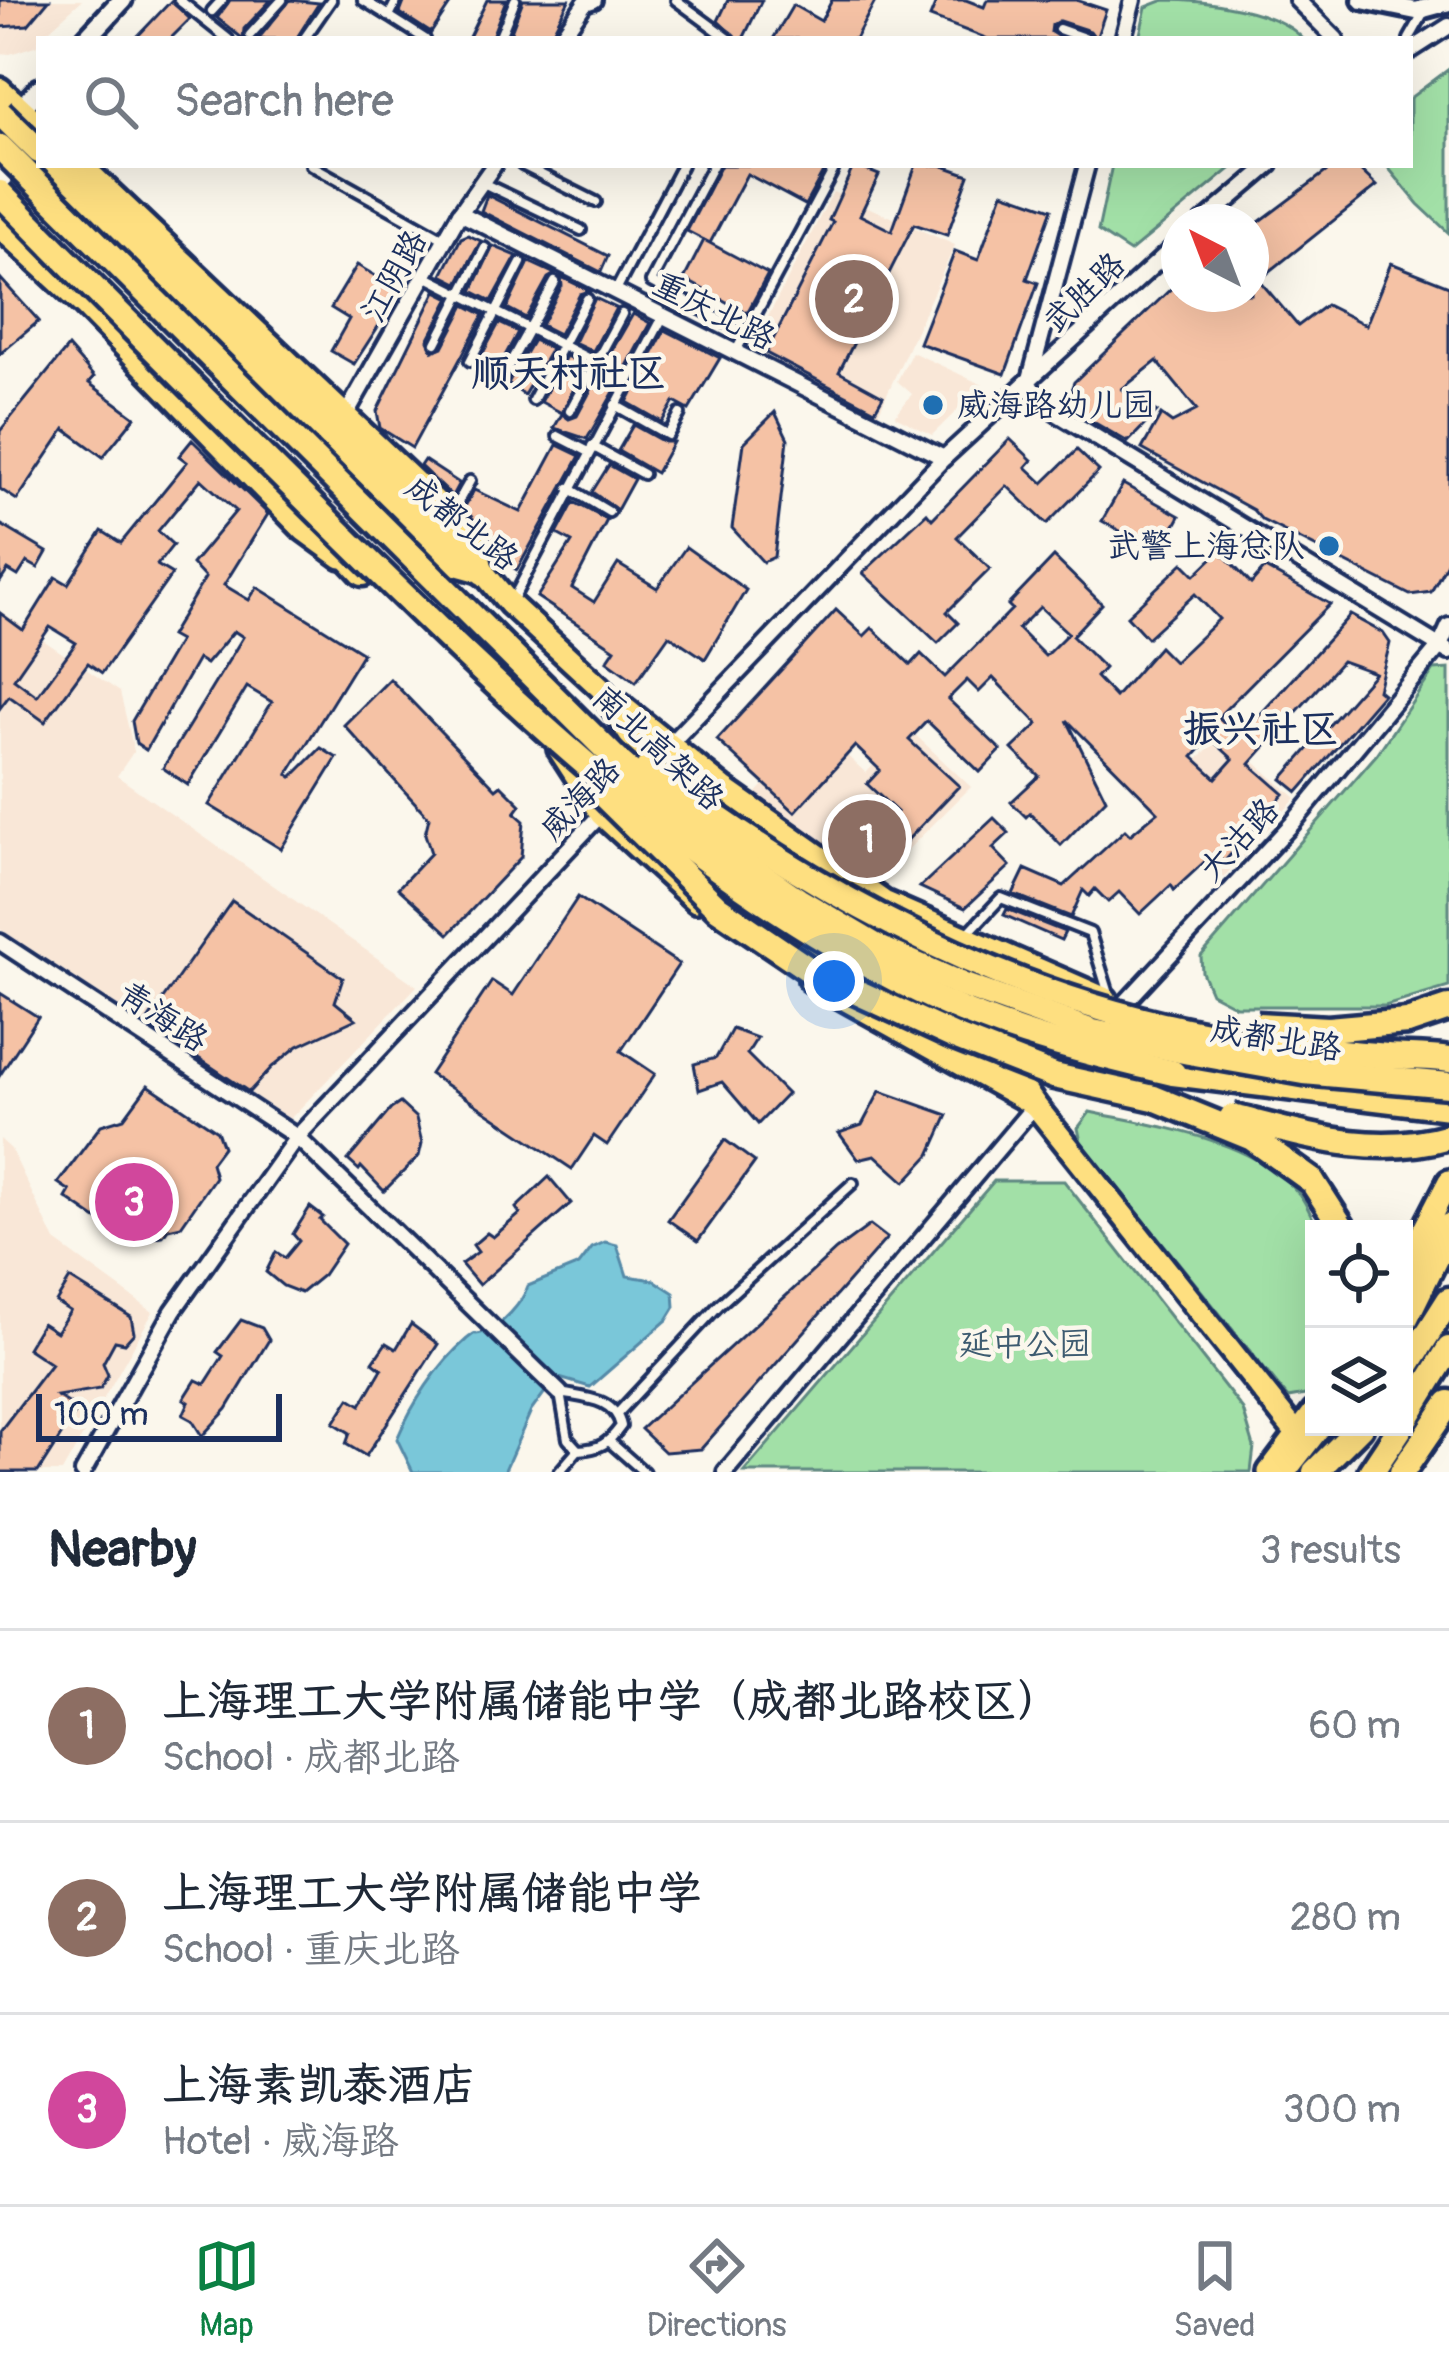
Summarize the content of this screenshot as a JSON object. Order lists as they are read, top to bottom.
{
  "streets": {
    "highway": ["南北高架路"],
    "main road": ["成都北路"],
    "street": [
      "江阴路",
      "武胜路",
      "重庆北路",
      "威海路",
      "大沽路",
      "青海路"
    ]
  },
  "crossings": [
    ["江阴路", "重庆北路"],
    ["武胜路", "威海路"],
    ["重庆北路", "威海路"],
    ["成都北路", "南北高架路"],
    ["成都北路", "威海路"],
    ["成都北路", "大沽路"],
    ["威海路", "青海路"]
  ],
  "districts": ["顺天村社区", "振兴社区"],
  "parks": ["延中公园"],
  "places": ["威海路幼儿园", "武警上海总队"],
  "scale_bar": "100 m",
  "north": "top left",
  "page": {
    "search": "Search here",
    "pins": ["2", "1", "3"],
    "scale": "100 m",
    "heading": ["Nearby", "3 results"],
    "list": [
      {
        "mark": "1",
        "name": "上海理工大学附属储能中学（成都北路校区）",
        "note": "School · 成都北路",
        "value": "60 m"
      },
      {
        "mark": "2",
        "name": "上海理工大学附属储能中学",
        "note": "School · 重庆北路",
        "value": "280 m"
      },
      {
        "mark": "3",
        "name": "上海素凯泰酒店",
        "note": "Hotel · 威海路",
        "value": "300 m"
      }
    ],
    "nav": ["Map", "Directions", "Saved"]
  }
}
